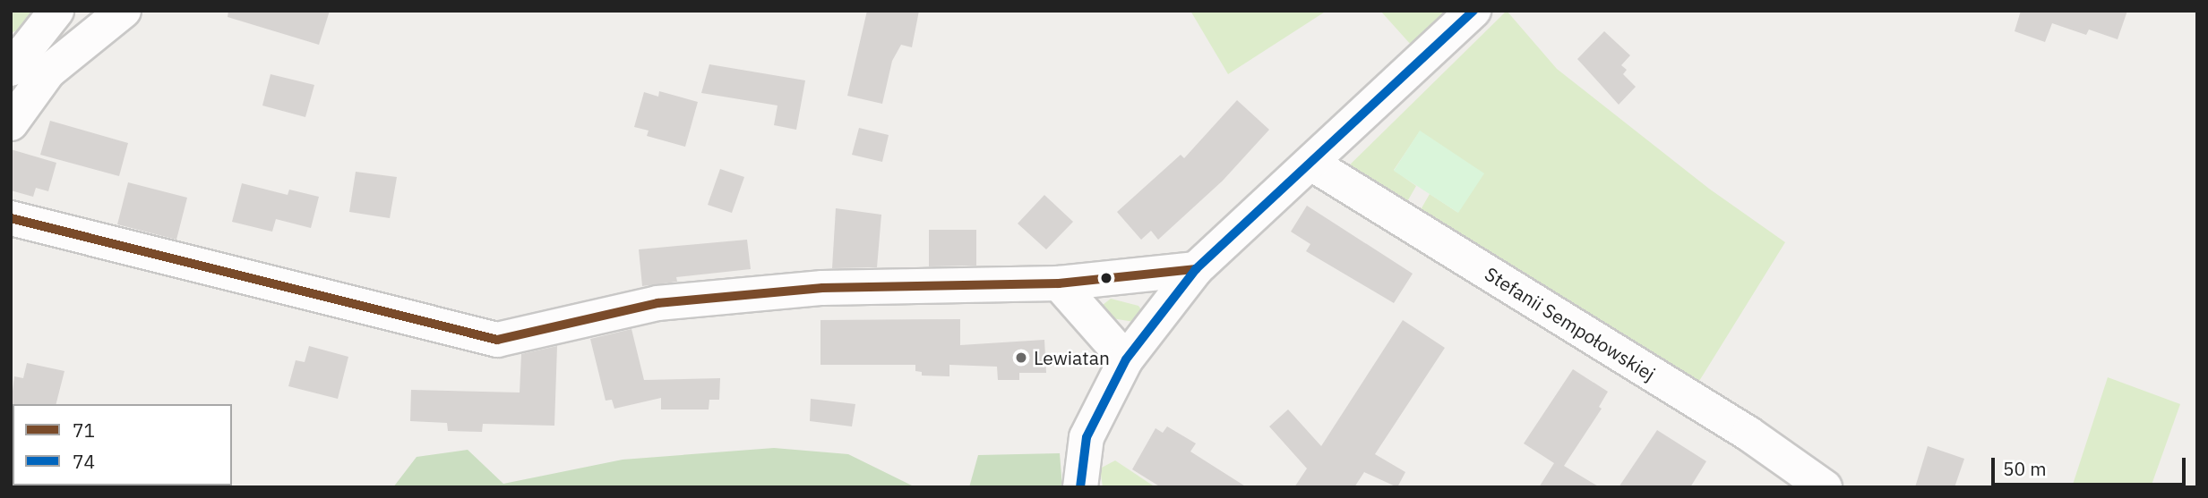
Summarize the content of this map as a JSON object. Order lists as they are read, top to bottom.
{
  "streets": {
    "street": ["Stefanii Sempołowskiej"]
  },
  "places": ["Lewiatan"],
  "lines": ["transit line 74", "transit line 71"],
  "legend": ["71", "74"],
  "scale_bar": "50 m"
}
